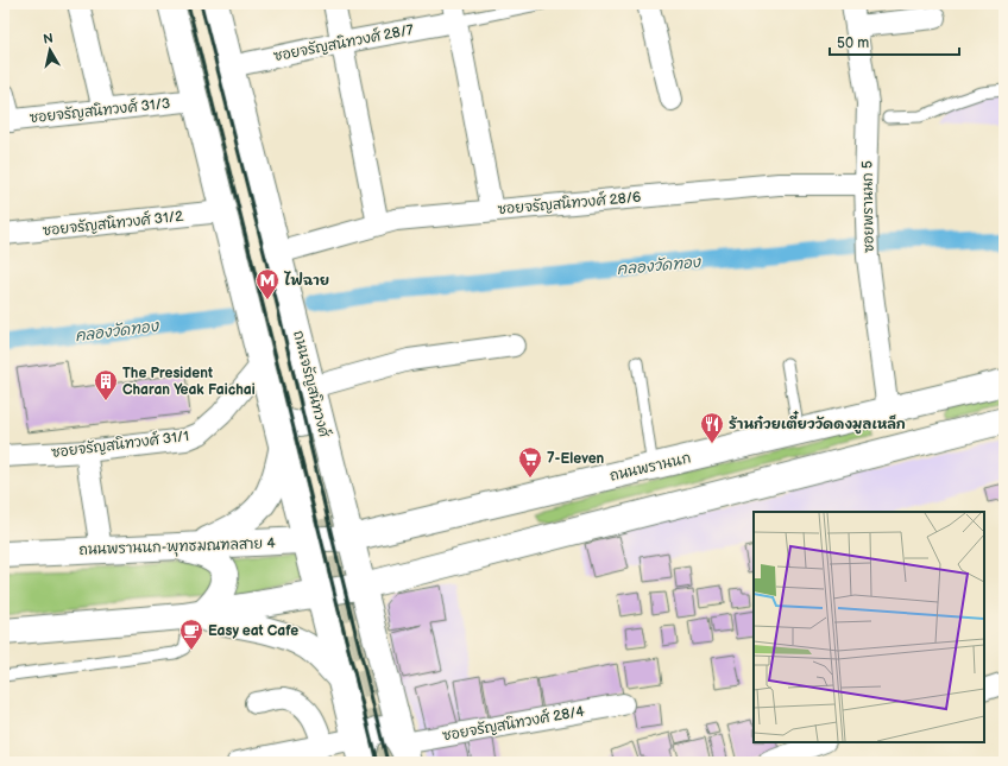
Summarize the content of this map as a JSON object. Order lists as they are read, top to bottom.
{
  "streets": {
    "main road": ["ถนนจรัญสนิทวงศ์", "ถนนพรานนก", "ถนนพรานนก-พุทธมณฑลสาย 4"],
    "street": [
      "ซอยจรัญสนิทวงศ์ 28/7",
      "ซอยจรัญสนิทวงศ์ 31/3",
      "ซอยจรัญสนิทวงศ์ 28/6",
      "ซอยพรานนก 5",
      "ซอยจรัญสนิทวงศ์ 31/2",
      "ซอยจรัญสนิทวงศ์ 31/1",
      "ซอยจรัญสนิทวงศ์ 28/4"
    ]
  },
  "crossings": [
    ["ซอยจรัญสนิทวงศ์ 28/7", "ถนนจรัญสนิทวงศ์"],
    ["ซอยจรัญสนิทวงศ์ 31/3", "ถนนจรัญสนิทวงศ์"],
    ["ซอยจรัญสนิทวงศ์ 28/6", "ซอยพรานนก 5"],
    ["ซอยจรัญสนิทวงศ์ 28/6", "ถนนจรัญสนิทวงศ์"],
    ["ซอยพรานนก 5", "ถนนพรานนก"],
    ["ซอยจรัญสนิทวงศ์ 31/2", "ถนนจรัญสนิทวงศ์"],
    ["ถนนจรัญสนิทวงศ์", "ซอยจรัญสนิทวงศ์ 31/1"],
    ["ถนนจรัญสนิทวงศ์", "ถนนพรานนก"],
    ["ถนนจรัญสนิทวงศ์", "ถนนพรานนก-พุทธมณฑลสาย 4"],
    ["ถนนจรัญสนิทวงศ์", "ซอยจรัญสนิทวงศ์ 28/4"],
    ["ถนนพรานนก", "ถนนพรานนก-พุทธมณฑลสาย 4"]
  ],
  "water": ["คลองวัดทอง"],
  "places": {
    "metro station": ["ไฟฉาย"],
    "building": ["The President Charan Yeak Faichai"],
    "restaurant": ["ร้านก๋วยเตี๋ยววัดดงมูลเหล็ก"],
    "supermarket": ["7-Eleven"],
    "cafe": ["Easy eat Cafe"]
  },
  "scale_bar": "50 m",
  "north": "top"
}
